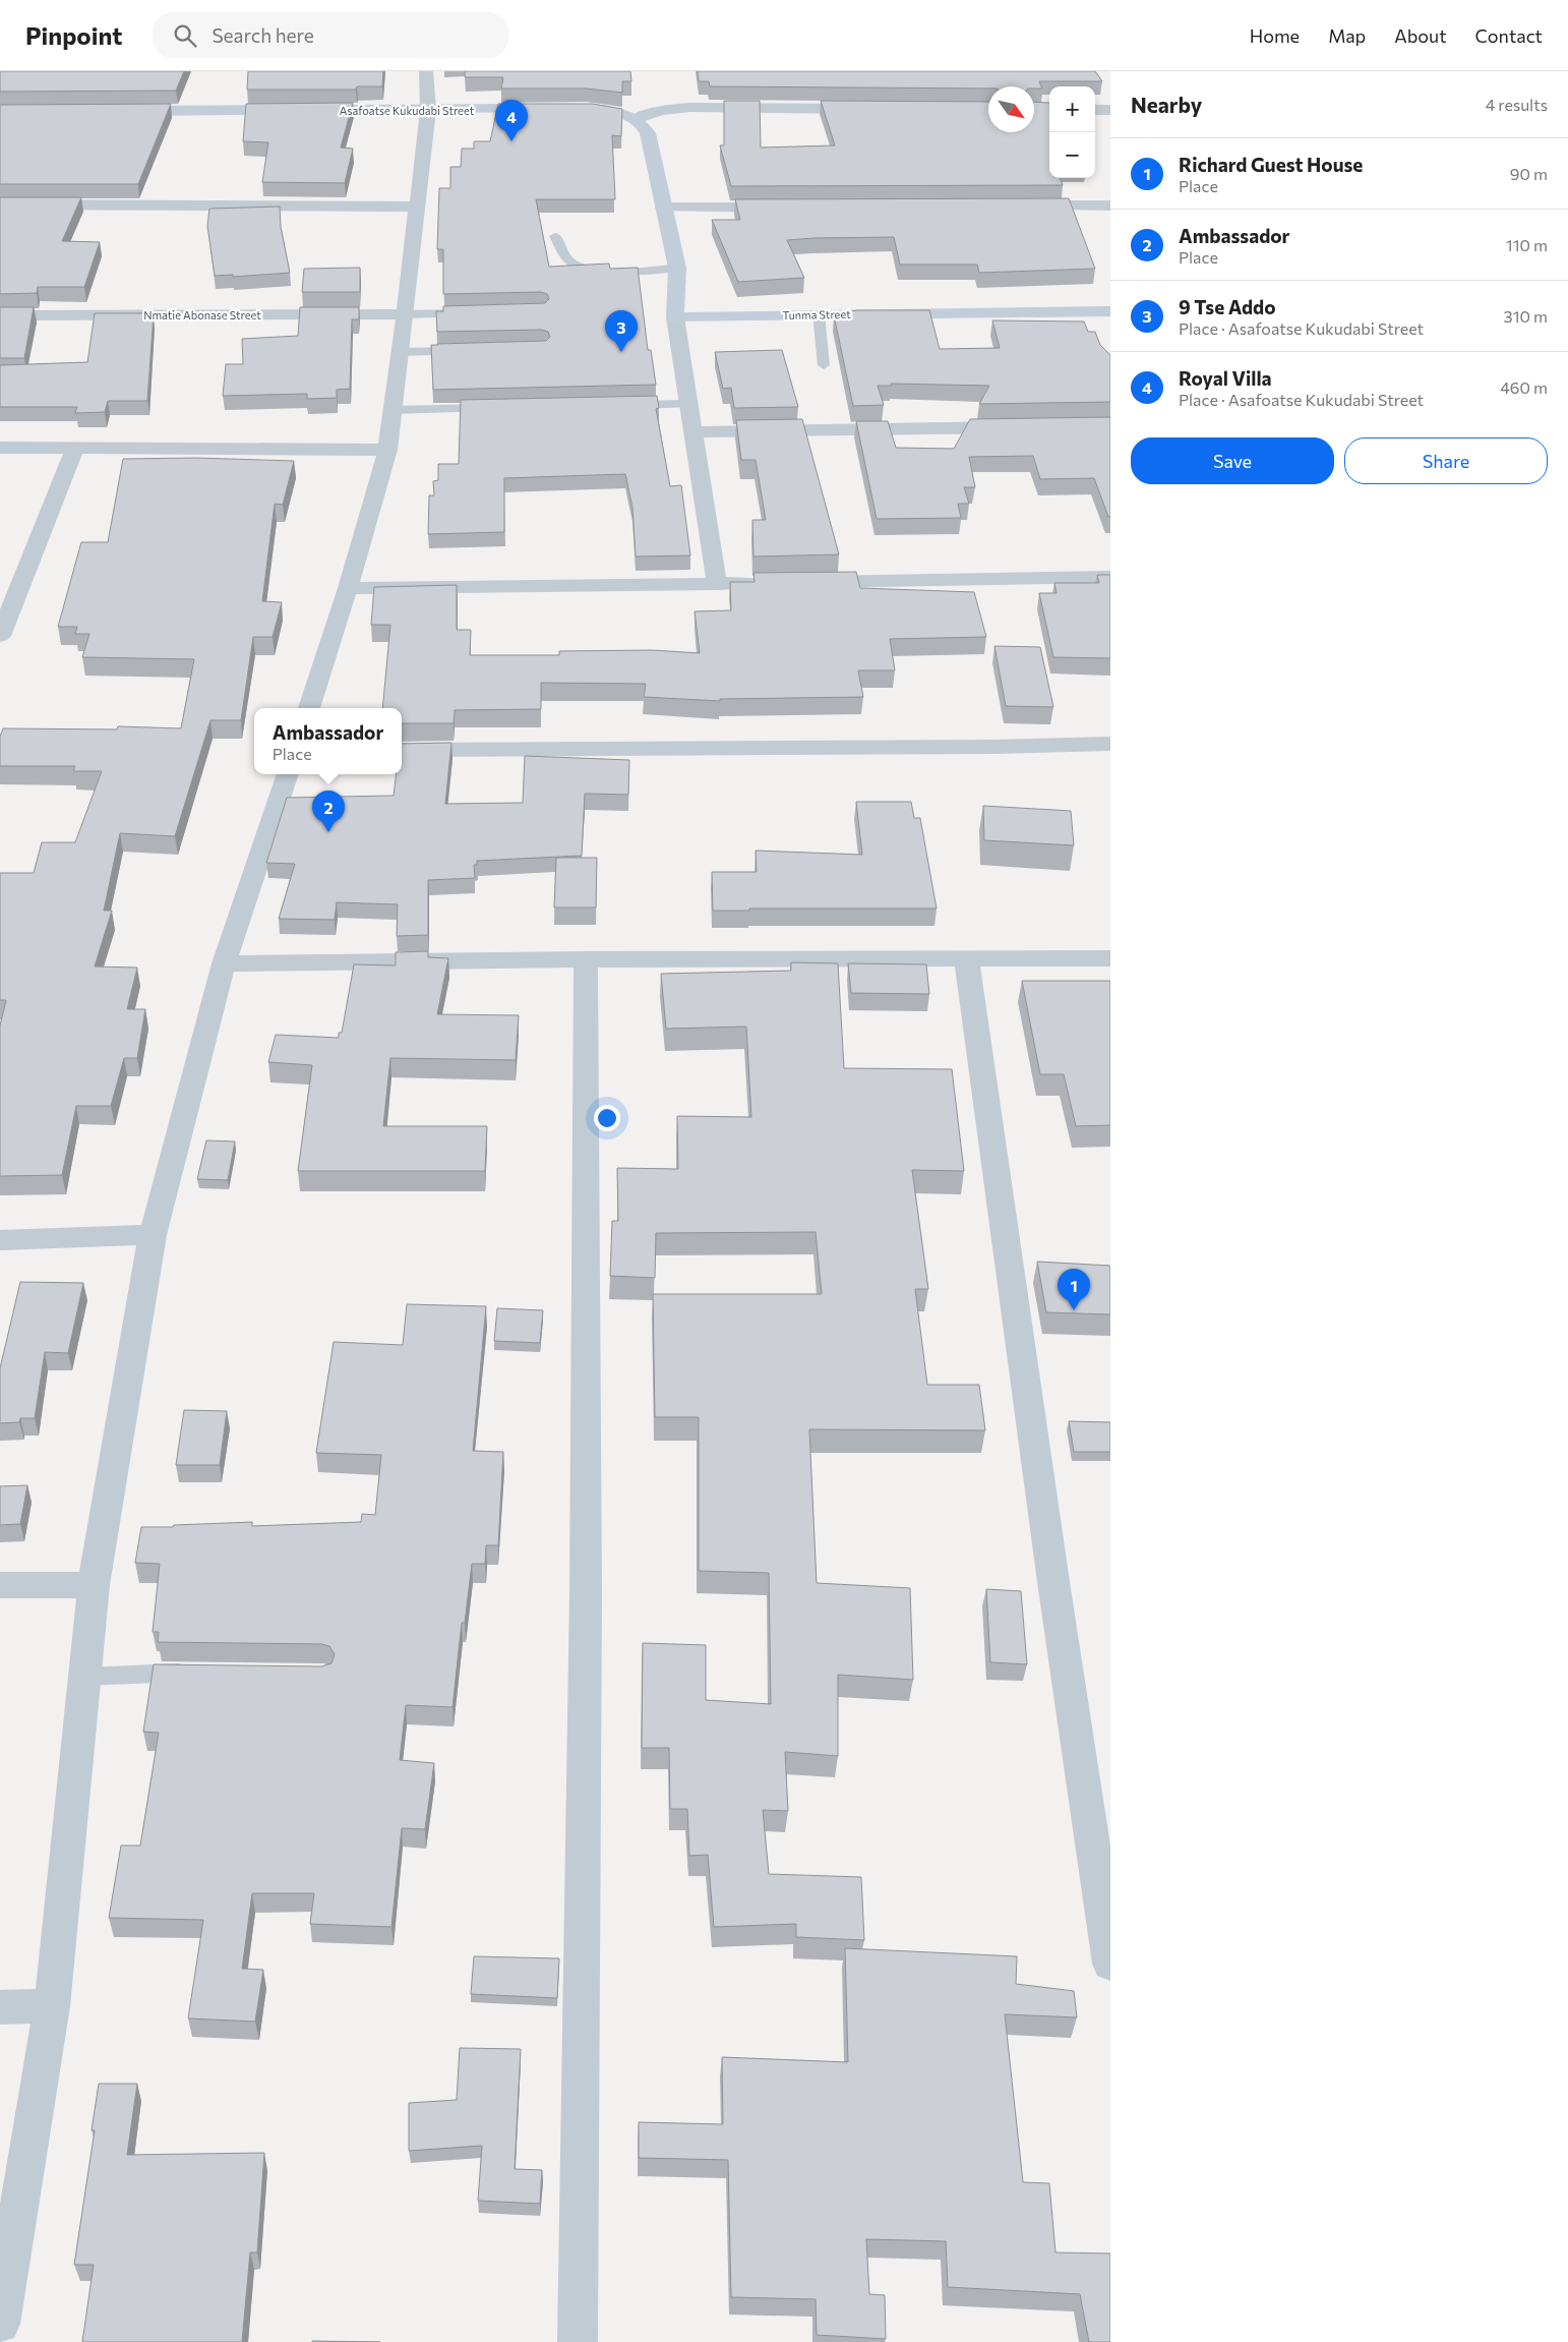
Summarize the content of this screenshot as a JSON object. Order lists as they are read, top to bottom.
{
  "streets": {
    "street": ["Asafoatse Kukudabi Street", "Nmatie Abonase Street", "Tunma Street"]
  },
  "north": "bottom right",
  "page": {
    "header": "Pinpoint",
    "search": "Search here",
    "nav": [
      "Home",
      "Map",
      "About",
      "Contact"
    ],
    "heading": ["Nearby", "4 results"],
    "map_buttons": ["+", "−"],
    "pins": [
      "4",
      "3",
      "2",
      "1"
    ],
    "list": [
      {
        "mark": "1",
        "name": "Richard Guest House",
        "note": "Place",
        "value": "90 m"
      },
      {
        "mark": "2",
        "name": "Ambassador",
        "note": "Place",
        "value": "110 m"
      },
      {
        "mark": "3",
        "name": "9 Tse Addo",
        "note": "Place · Asafoatse Kukudabi Street",
        "value": "310 m"
      },
      {
        "mark": "4",
        "name": "Royal Villa",
        "note": "Place · Asafoatse Kukudabi Street",
        "value": "460 m"
      }
    ],
    "buttons": ["Save", "Share"],
    "popup": ["Ambassador", "Place"]
  }
}
